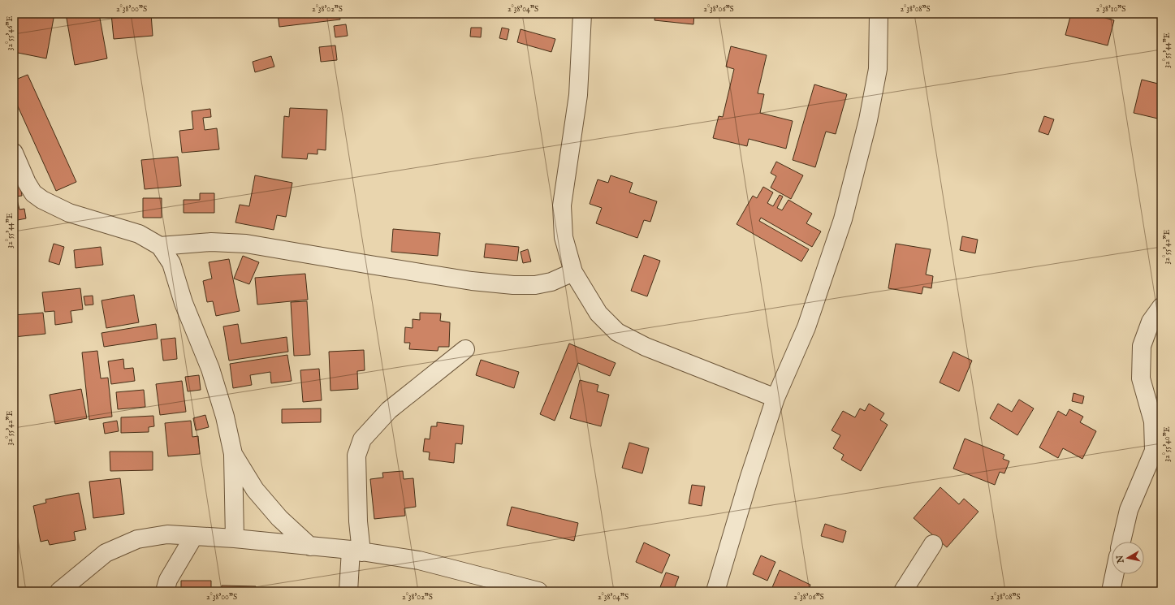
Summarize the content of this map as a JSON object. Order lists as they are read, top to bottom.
{
  "north": "left",
  "coordinates": [
    "2°38'00\"S",
    "2°38'02\"S",
    "2°38'04\"S",
    "2°38'06\"S",
    "2°38'08\"S",
    "2°38'10\"S",
    "32°55'46\"E",
    "32°55'44\"E",
    "32°55'42\"E",
    "32°55'40\"E"
  ]
}
